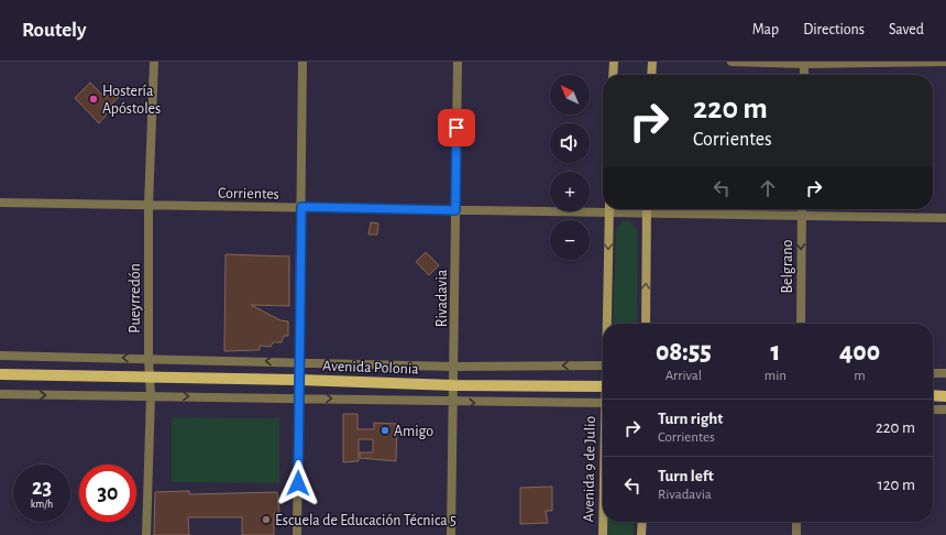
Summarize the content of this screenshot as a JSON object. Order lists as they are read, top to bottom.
{
  "streets": {
    "main road": ["Avenida Polonia", "Avenida 9 de Julio"],
    "street": [
      "Corrientes",
      "Belgrano",
      "Pueyrredón",
      "Rivadavia"
    ]
  },
  "crossings": [
    ["Corrientes", "Belgrano"],
    ["Corrientes", "Pueyrredón"],
    ["Corrientes", "Rivadavia"],
    ["Pueyrredón", "Avenida Polonia"],
    ["Rivadavia", "Avenida Polonia"]
  ],
  "one_way": ["Belgrano"],
  "places": ["Hostería Apóstoles", "Amigo", "Escuela de Educación Técnica 5"],
  "north": "top left",
  "page": {
    "header": "Routely",
    "nav": ["Map", "Directions", "Saved"],
    "map_buttons": ["+", "−"],
    "turn": ["220 m", "Corrientes"],
    "eta": [
      "08:55",
      "Arrival",
      "1",
      "min",
      "400",
      "m"
    ],
    "list": [
      {
        "name": "Turn right",
        "note": "Corrientes",
        "value": "220 m"
      },
      {
        "name": "Turn left",
        "note": "Rivadavia",
        "value": "120 m"
      }
    ],
    "speed": "23 km/h",
    "limit": "30"
  }
}
